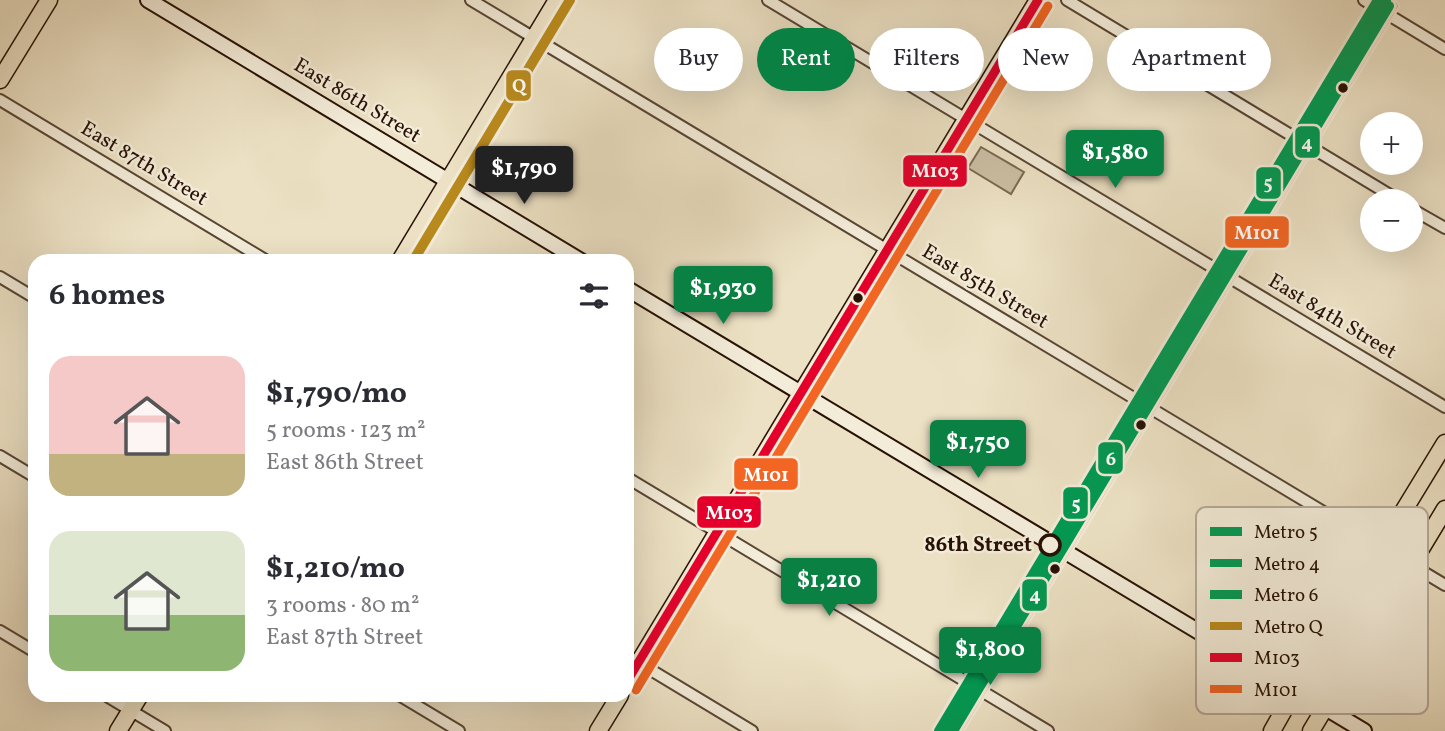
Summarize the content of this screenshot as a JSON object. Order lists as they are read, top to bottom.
{
  "streets": {
    "main road": ["East 86th Street"],
    "street": ["East 87th Street", "East 85th Street", "East 84th Street"]
  },
  "places": ["86th Street"],
  "lines": [
    "metro line 5",
    "metro line 6",
    "metro line Q",
    "transit line M103",
    "metro line 4",
    "transit line M101"
  ],
  "legend": [
    "Metro 5",
    "Metro 4",
    "Metro 6",
    "Metro Q",
    "M103",
    "M101"
  ],
  "page": {
    "chip": [
      "Buy",
      "Rent",
      "Filters",
      "New",
      "Apartment"
    ],
    "map_buttons": ["+", "−"],
    "price": [
      "$1,580",
      "$1,790",
      "$1,930",
      "$1,750",
      "$1,210",
      "$1,800"
    ],
    "heading": "6 homes",
    "list": [
      {
        "name": "$1,790/mo",
        "note": "5 rooms · 123 m² · East 86th Street"
      },
      {
        "name": "$1,210/mo",
        "note": "3 rooms · 80 m² · East 87th Street"
      }
    ]
  }
}
